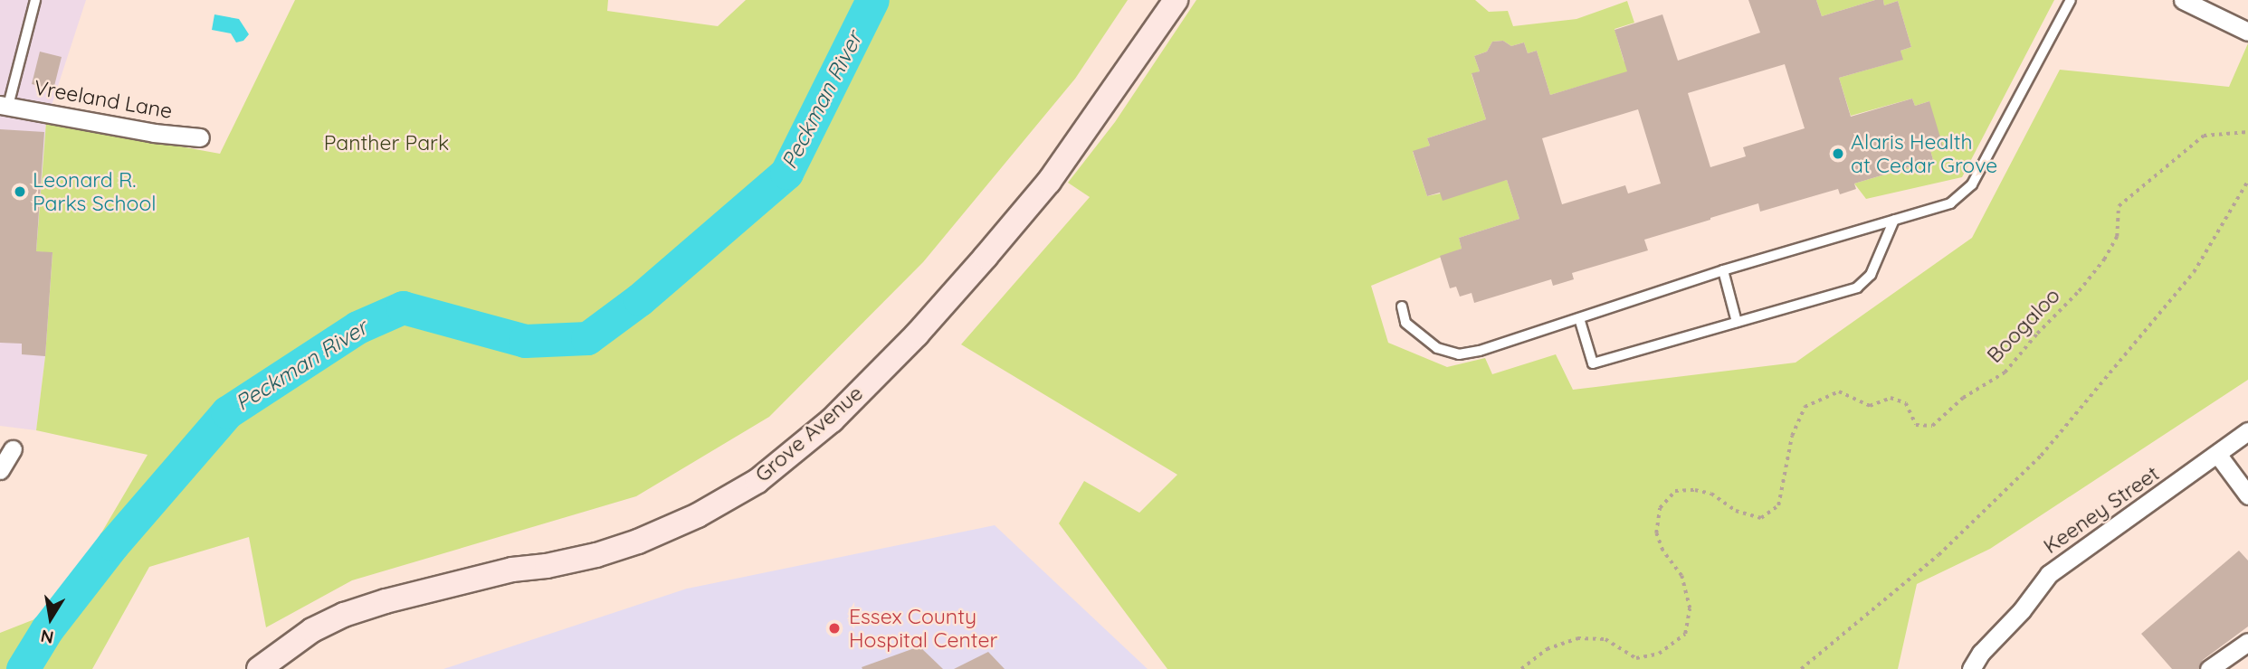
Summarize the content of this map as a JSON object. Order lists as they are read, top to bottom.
{
  "streets": {
    "street": ["Vreeland Lane", "Grove Avenue", "Keeney Street"],
    "path": ["Boogaloo"]
  },
  "water": ["Peckman River"],
  "parks": ["Panther Park"],
  "places": ["Alaris Health at Cedar Grove", "Leonard R. Parks School", "Essex County Hospital Center"],
  "north": "bottom"
}
